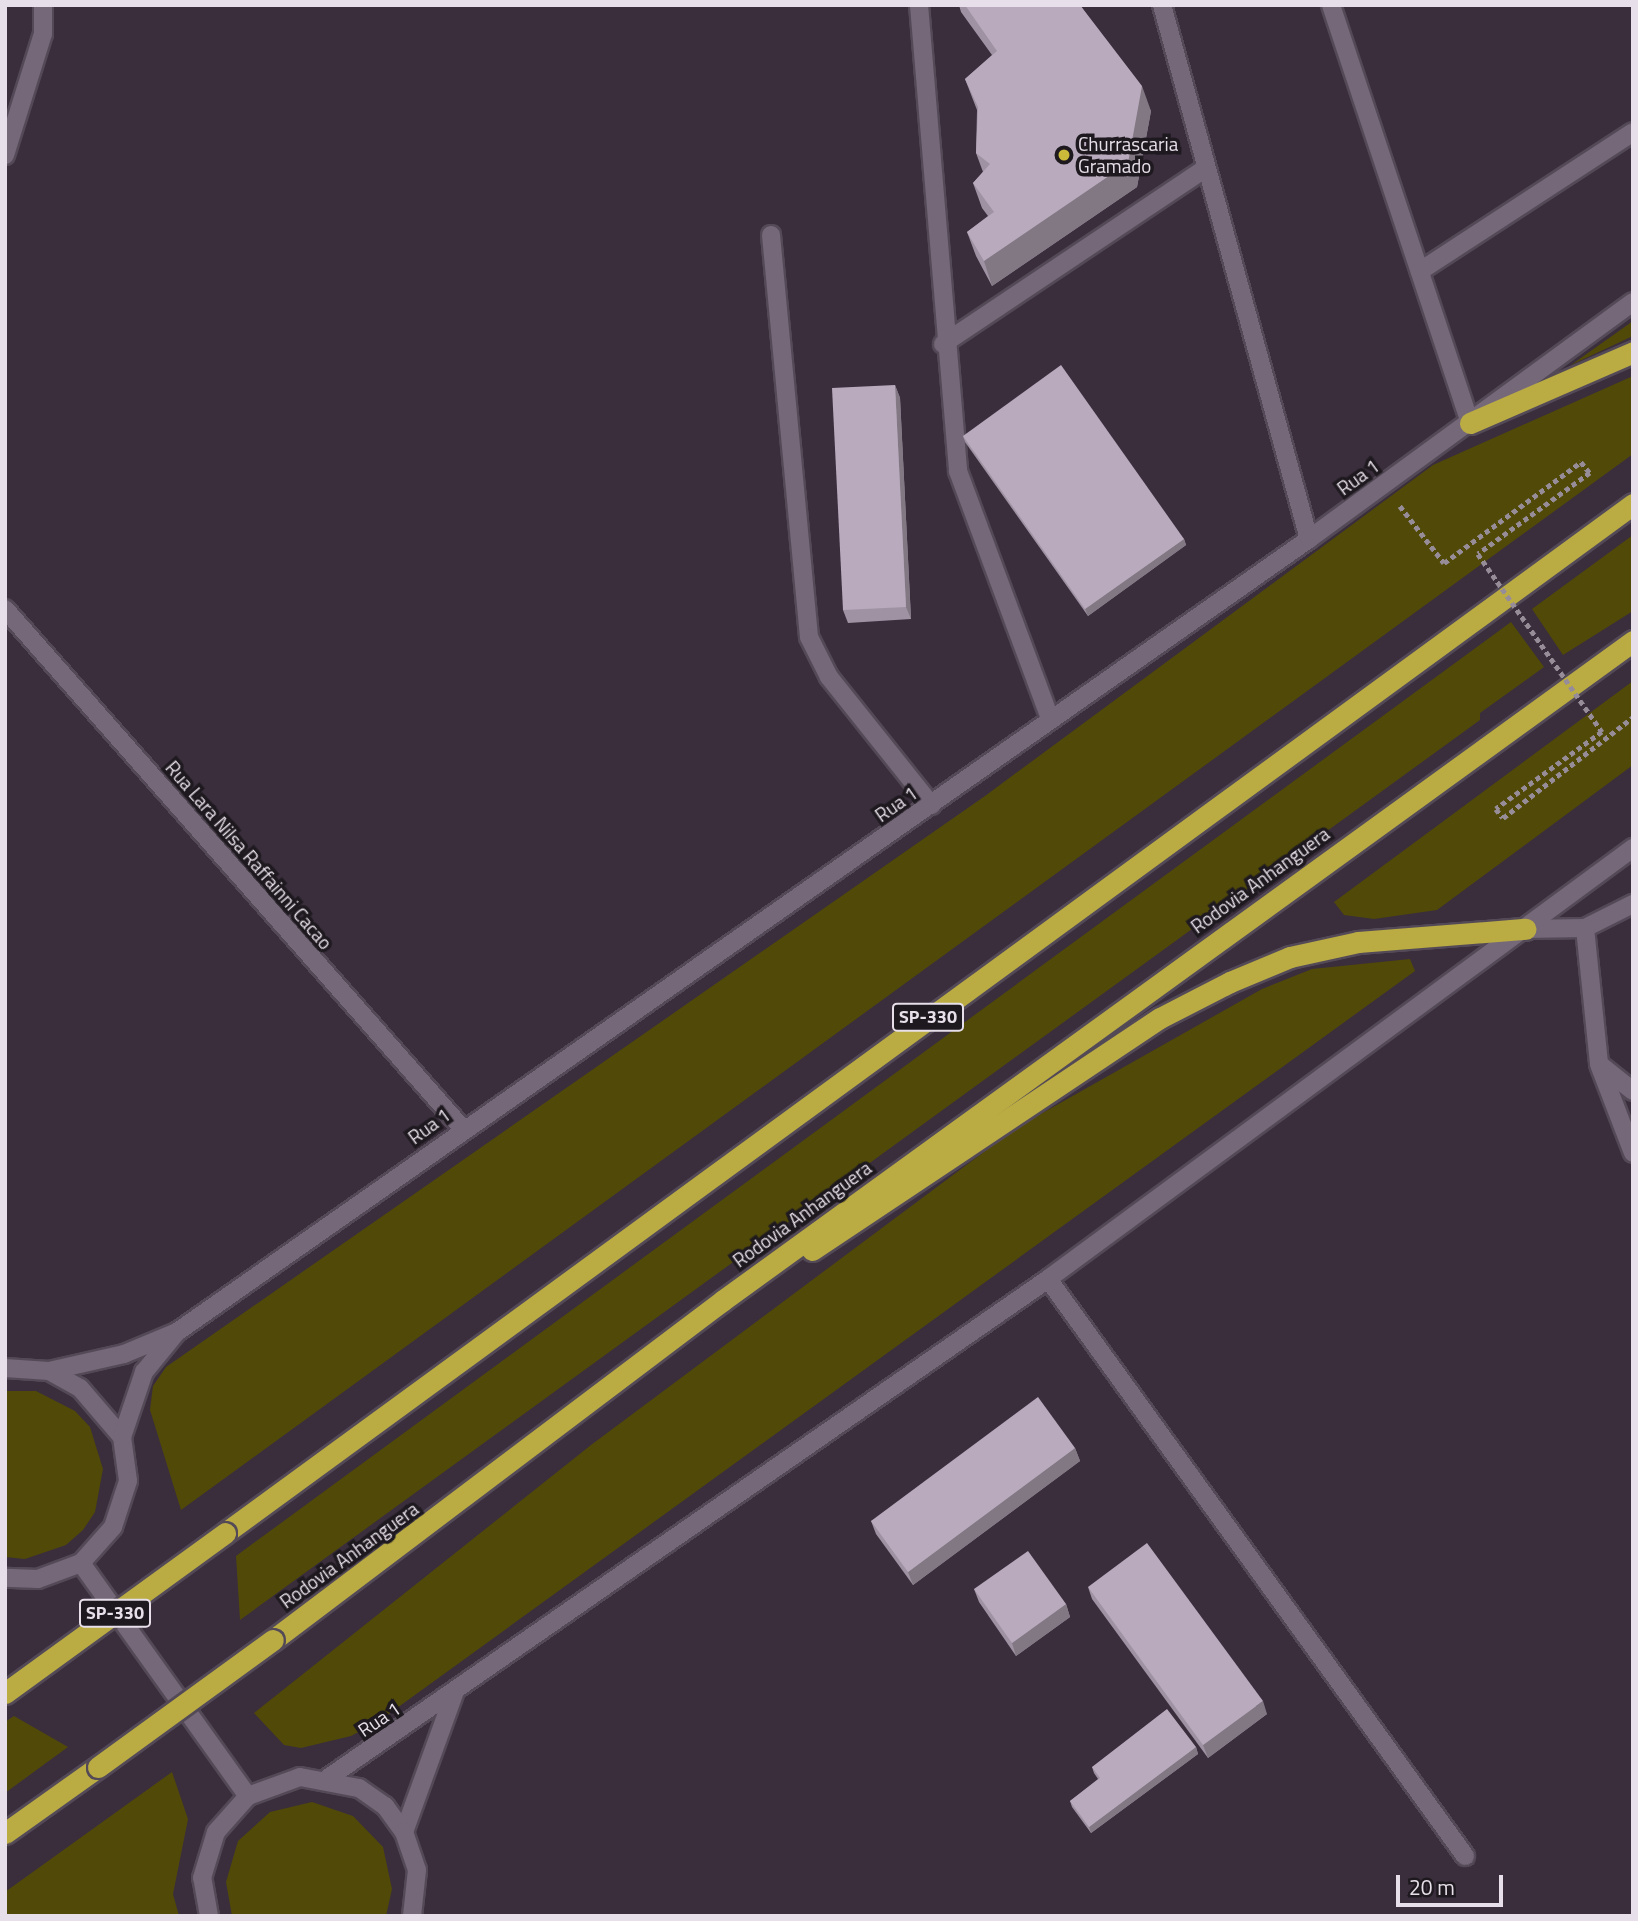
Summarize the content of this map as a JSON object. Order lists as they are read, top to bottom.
{
  "streets": {
    "highway": ["Rodovia Anhanguera", "SP-330"],
    "street": ["Rua 1", "Rua Lara Nilsa Raffainni Cacao"]
  },
  "crossings": [
    ["Rua 1", "Rua Lara Nilsa Raffainni Cacao"]
  ],
  "places": ["Churrascaria Gramado"],
  "scale_bar": "20 m"
}
